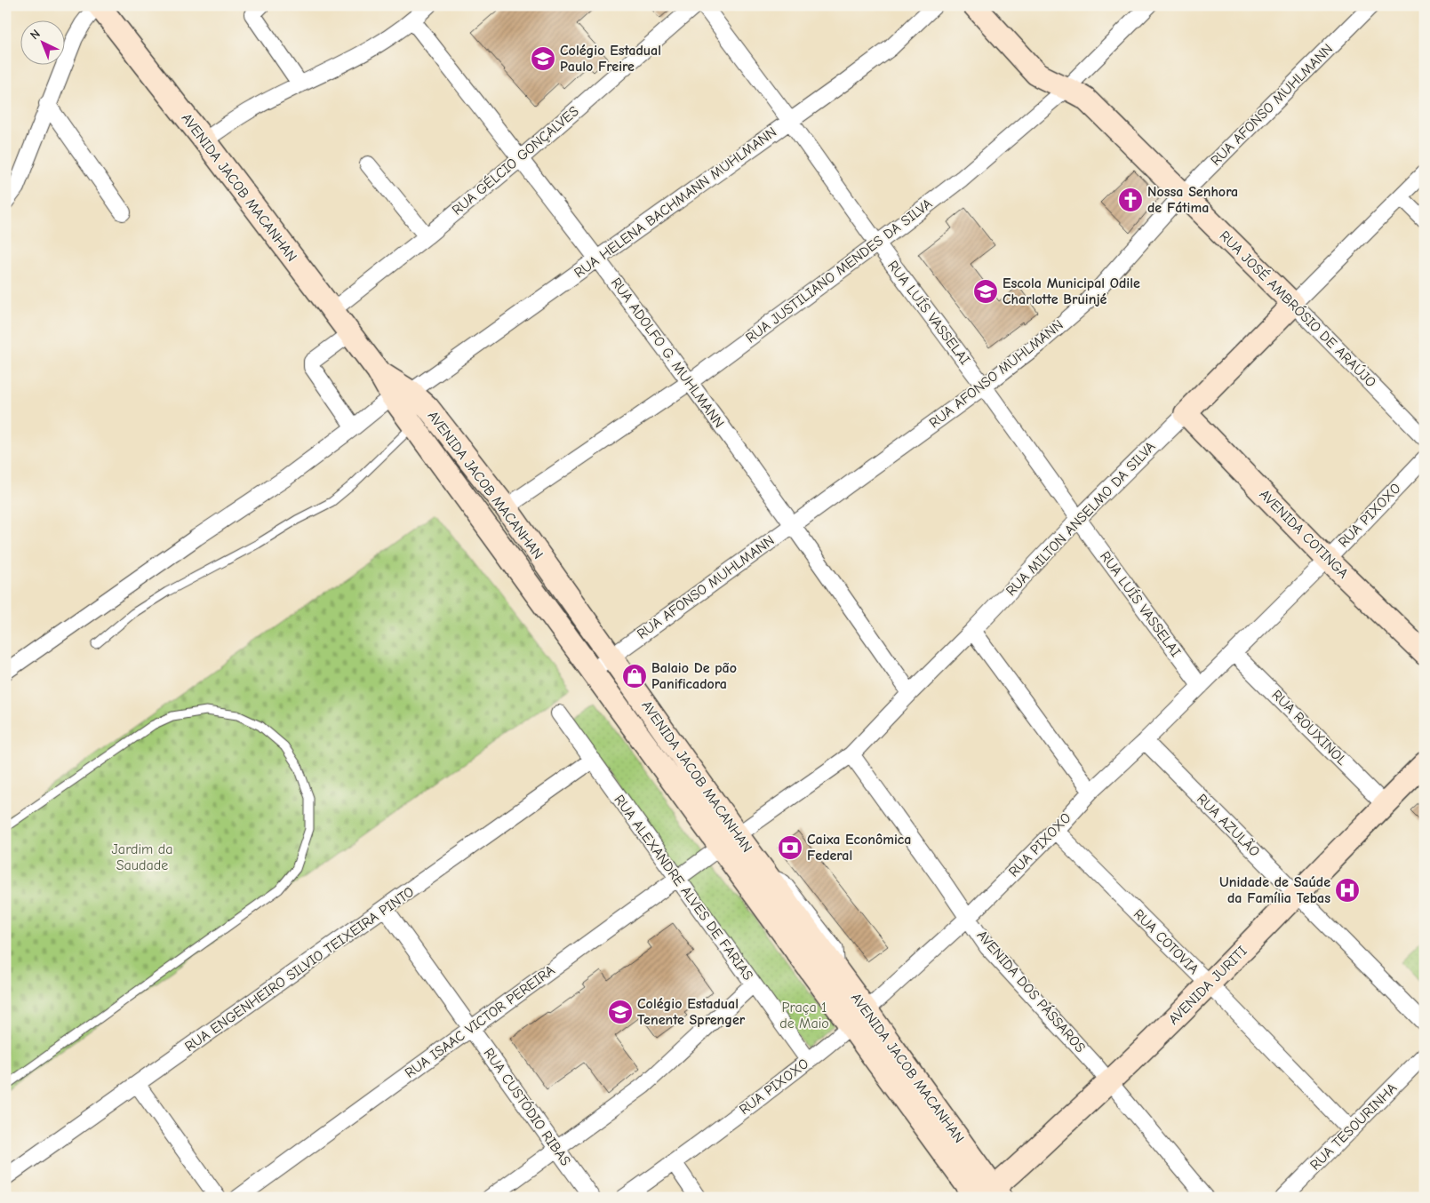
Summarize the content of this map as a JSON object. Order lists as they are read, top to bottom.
{
  "streets": {
    "main road": [
      "AVENIDA JACOB MACANHAN",
      "RUA JOSÉ AMBRÓSIO DE ARAÚJO",
      "RUA MILTON ANSELMO DA SILVA",
      "AVENIDA COTINGA",
      "AVENIDA JURITI"
    ],
    "street": [
      "RUA AFONSO MUHLMANN",
      "RUA GÉLCIO GONÇALVES",
      "RUA HELENA BACHMANN MUHLMANN",
      "RUA JUSTILIANO MENDES DA SILVA",
      "RUA LUÍS VASSELAI",
      "RUA ADOLFO G. MUHLMANN",
      "RUA PIXOXO",
      "RUA ROUXINOL",
      "RUA AZULÃO",
      "RUA ALEXANDRE ALVES DE FARIAS",
      "RUA COTOVIA",
      "RUA ENGENHEIRO SILVIO TEIXEIRA PINTO",
      "AVENIDA DOS PÁSSAROS",
      "RUA ISAAC VICTOR PEREIRA",
      "RUA CUSTÓDIO RIBAS",
      "RUA TESOURINHA"
    ]
  },
  "crossings": [
    ["RUA AFONSO MUHLMANN", "AVENIDA JACOB MACANHAN"],
    ["RUA AFONSO MUHLMANN", "RUA JOSÉ AMBRÓSIO DE ARAÚJO"],
    ["RUA AFONSO MUHLMANN", "RUA LUÍS VASSELAI"],
    ["RUA AFONSO MUHLMANN", "RUA ADOLFO G. MUHLMANN"],
    ["RUA GÉLCIO GONÇALVES", "AVENIDA JACOB MACANHAN"],
    ["RUA GÉLCIO GONÇALVES", "RUA ADOLFO G. MUHLMANN"],
    ["AVENIDA JACOB MACANHAN", "RUA HELENA BACHMANN MUHLMANN"],
    ["AVENIDA JACOB MACANHAN", "RUA JUSTILIANO MENDES DA SILVA"],
    ["AVENIDA JACOB MACANHAN", "RUA PIXOXO"],
    ["AVENIDA JACOB MACANHAN", "RUA MILTON ANSELMO DA SILVA"],
    ["AVENIDA JACOB MACANHAN", "AVENIDA JURITI"],
    ["AVENIDA JACOB MACANHAN", "RUA ISAAC VICTOR PEREIRA"],
    ["RUA HELENA BACHMANN MUHLMANN", "RUA LUÍS VASSELAI"],
    ["RUA HELENA BACHMANN MUHLMANN", "RUA ADOLFO G. MUHLMANN"],
    ["RUA JUSTILIANO MENDES DA SILVA", "RUA JOSÉ AMBRÓSIO DE ARAÚJO"],
    ["RUA JUSTILIANO MENDES DA SILVA", "RUA LUÍS VASSELAI"],
    ["RUA JUSTILIANO MENDES DA SILVA", "RUA ADOLFO G. MUHLMANN"],
    ["RUA JOSÉ AMBRÓSIO DE ARAÚJO", "RUA MILTON ANSELMO DA SILVA"],
    ["RUA LUÍS VASSELAI", "RUA PIXOXO"],
    ["RUA LUÍS VASSELAI", "RUA MILTON ANSELMO DA SILVA"],
    ["RUA ADOLFO G. MUHLMANN", "RUA MILTON ANSELMO DA SILVA"],
    ["RUA PIXOXO", "AVENIDA COTINGA"],
    ["RUA PIXOXO", "RUA ROUXINOL"],
    ["RUA PIXOXO", "RUA AZULÃO"],
    ["RUA PIXOXO", "RUA ALEXANDRE ALVES DE FARIAS"],
    ["RUA PIXOXO", "RUA COTOVIA"],
    ["RUA PIXOXO", "AVENIDA DOS PÁSSAROS"],
    ["RUA MILTON ANSELMO DA SILVA", "AVENIDA COTINGA"],
    ["RUA MILTON ANSELMO DA SILVA", "AVENIDA DOS PÁSSAROS"],
    ["RUA MILTON ANSELMO DA SILVA", "RUA ISAAC VICTOR PEREIRA"],
    ["RUA ROUXINOL", "AVENIDA JURITI"],
    ["RUA AZULÃO", "AVENIDA JURITI"],
    ["RUA ALEXANDRE ALVES DE FARIAS", "RUA ENGENHEIRO SILVIO TEIXEIRA PINTO"],
    ["RUA ALEXANDRE ALVES DE FARIAS", "RUA ISAAC VICTOR PEREIRA"],
    ["RUA COTOVIA", "AVENIDA JURITI"],
    ["RUA COTOVIA", "RUA TESOURINHA"],
    ["RUA ENGENHEIRO SILVIO TEIXEIRA PINTO", "RUA CUSTÓDIO RIBAS"],
    ["AVENIDA JURITI", "AVENIDA DOS PÁSSAROS"],
    ["RUA ISAAC VICTOR PEREIRA", "RUA CUSTÓDIO RIBAS"]
  ],
  "parks": ["Jardim da Saudade", "Praça 1 de Maio"],
  "places": {
    "school or university": ["Colégio Estadual Paulo Freire", "Escola Municipal Odile Charlotte Bruinjé", "Colégio Estadual Tenente Sprenger"],
    "church": ["Nossa Senhora de Fátima"],
    "shop": ["Balaio De pão Panificadora"],
    "bank": ["Caixa Econômica Federal"],
    "hospital": ["Unidade de Saúde da Família Tebas"]
  },
  "north": "top left"
}
